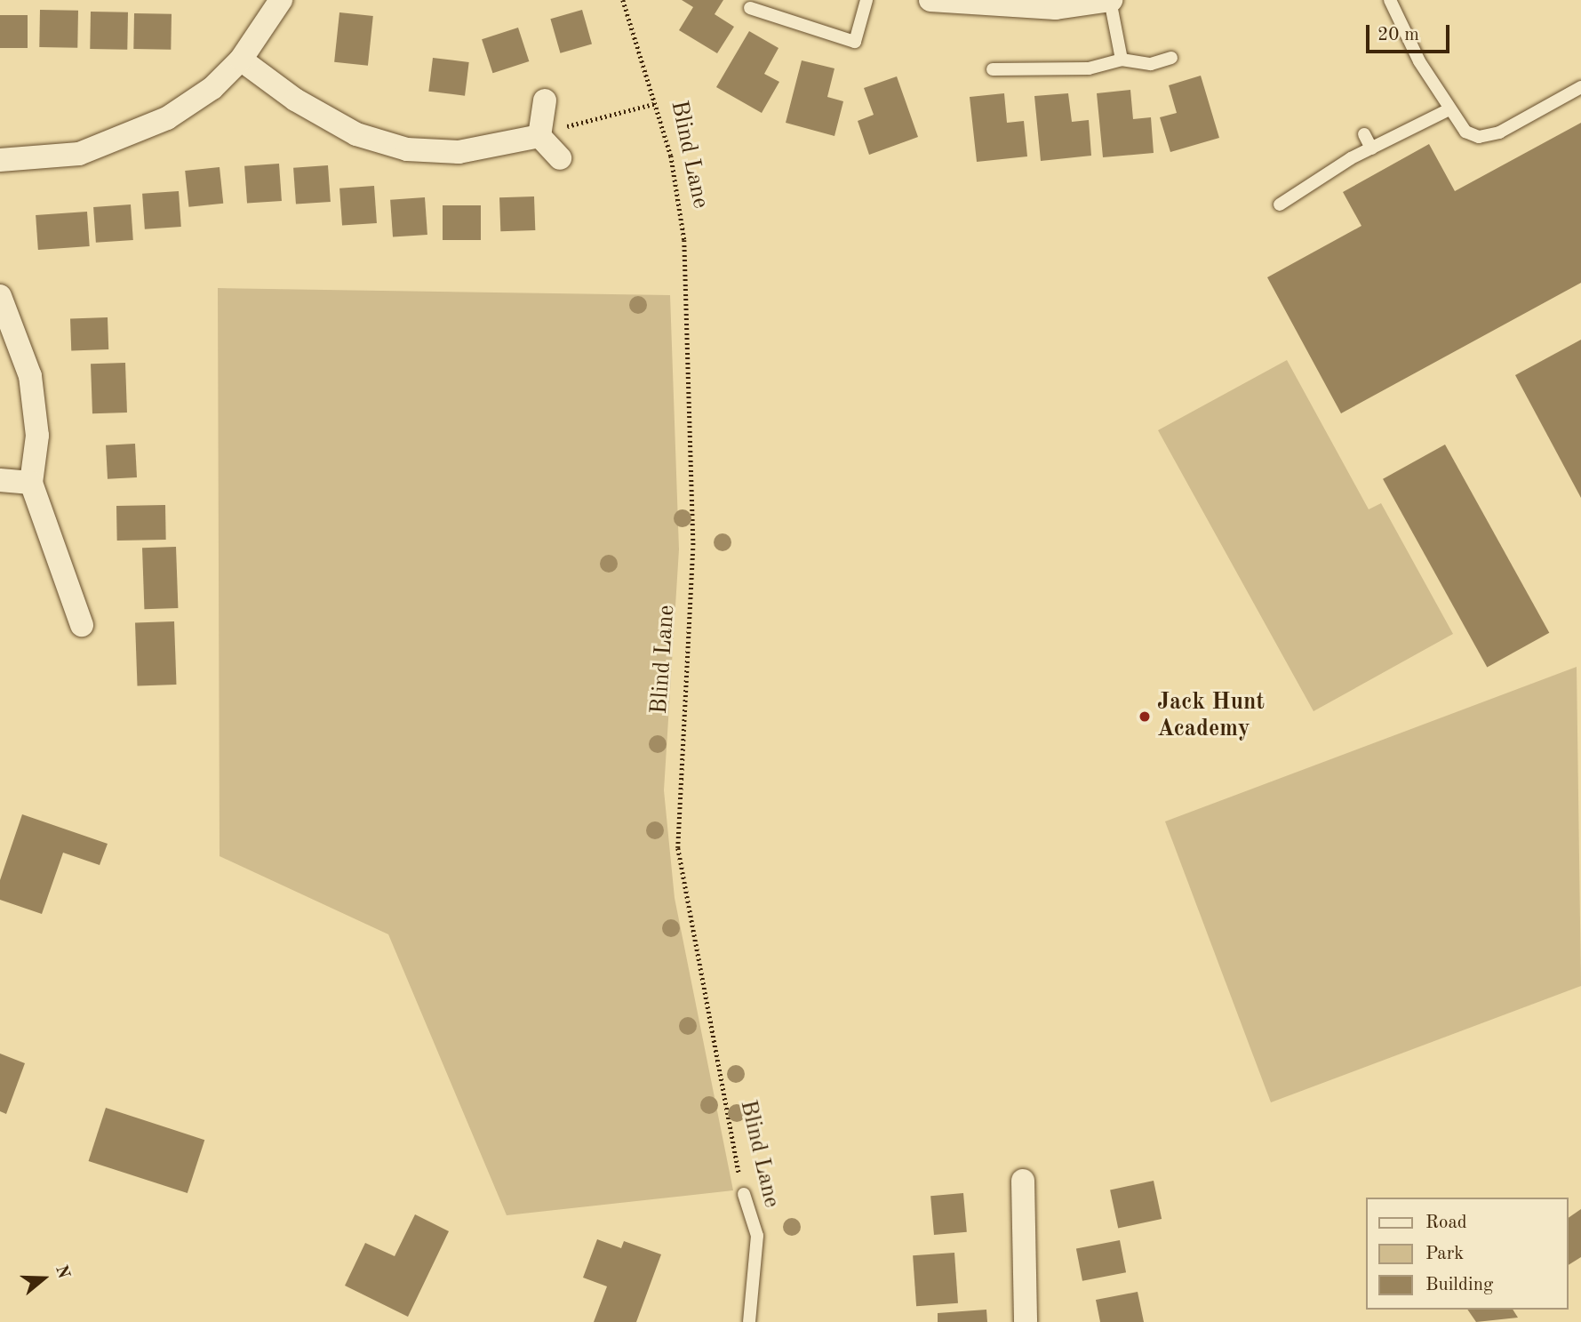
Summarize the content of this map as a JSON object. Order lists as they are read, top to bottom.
{
  "streets": {
    "lane": ["Blind Lane"]
  },
  "places": ["Jack Hunt Academy"],
  "legend": ["Road", "Park", "Building"],
  "scale_bar": "20 m",
  "north": "right"
}
